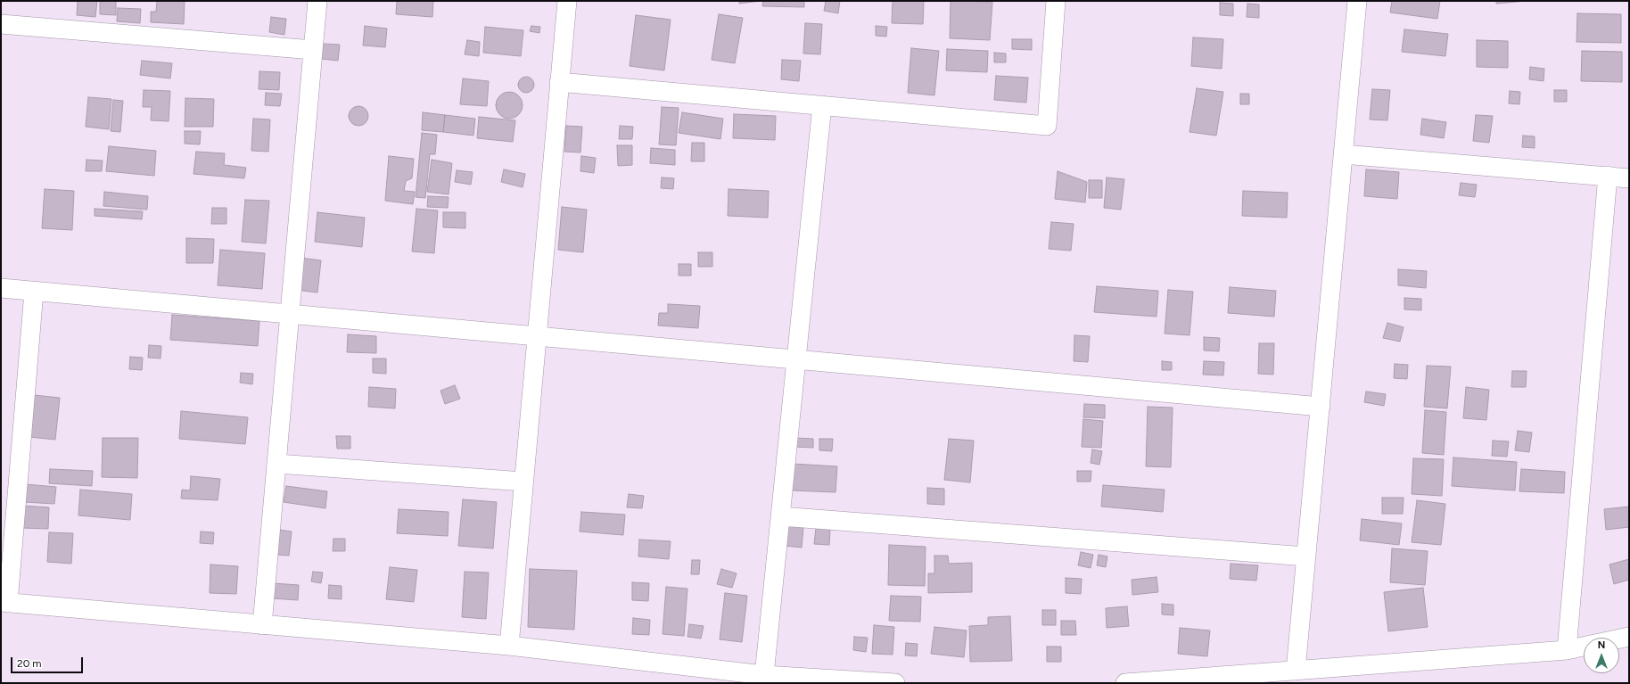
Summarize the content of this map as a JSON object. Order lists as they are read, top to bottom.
{
  "scale_bar": "20 m",
  "north": "top"
}
